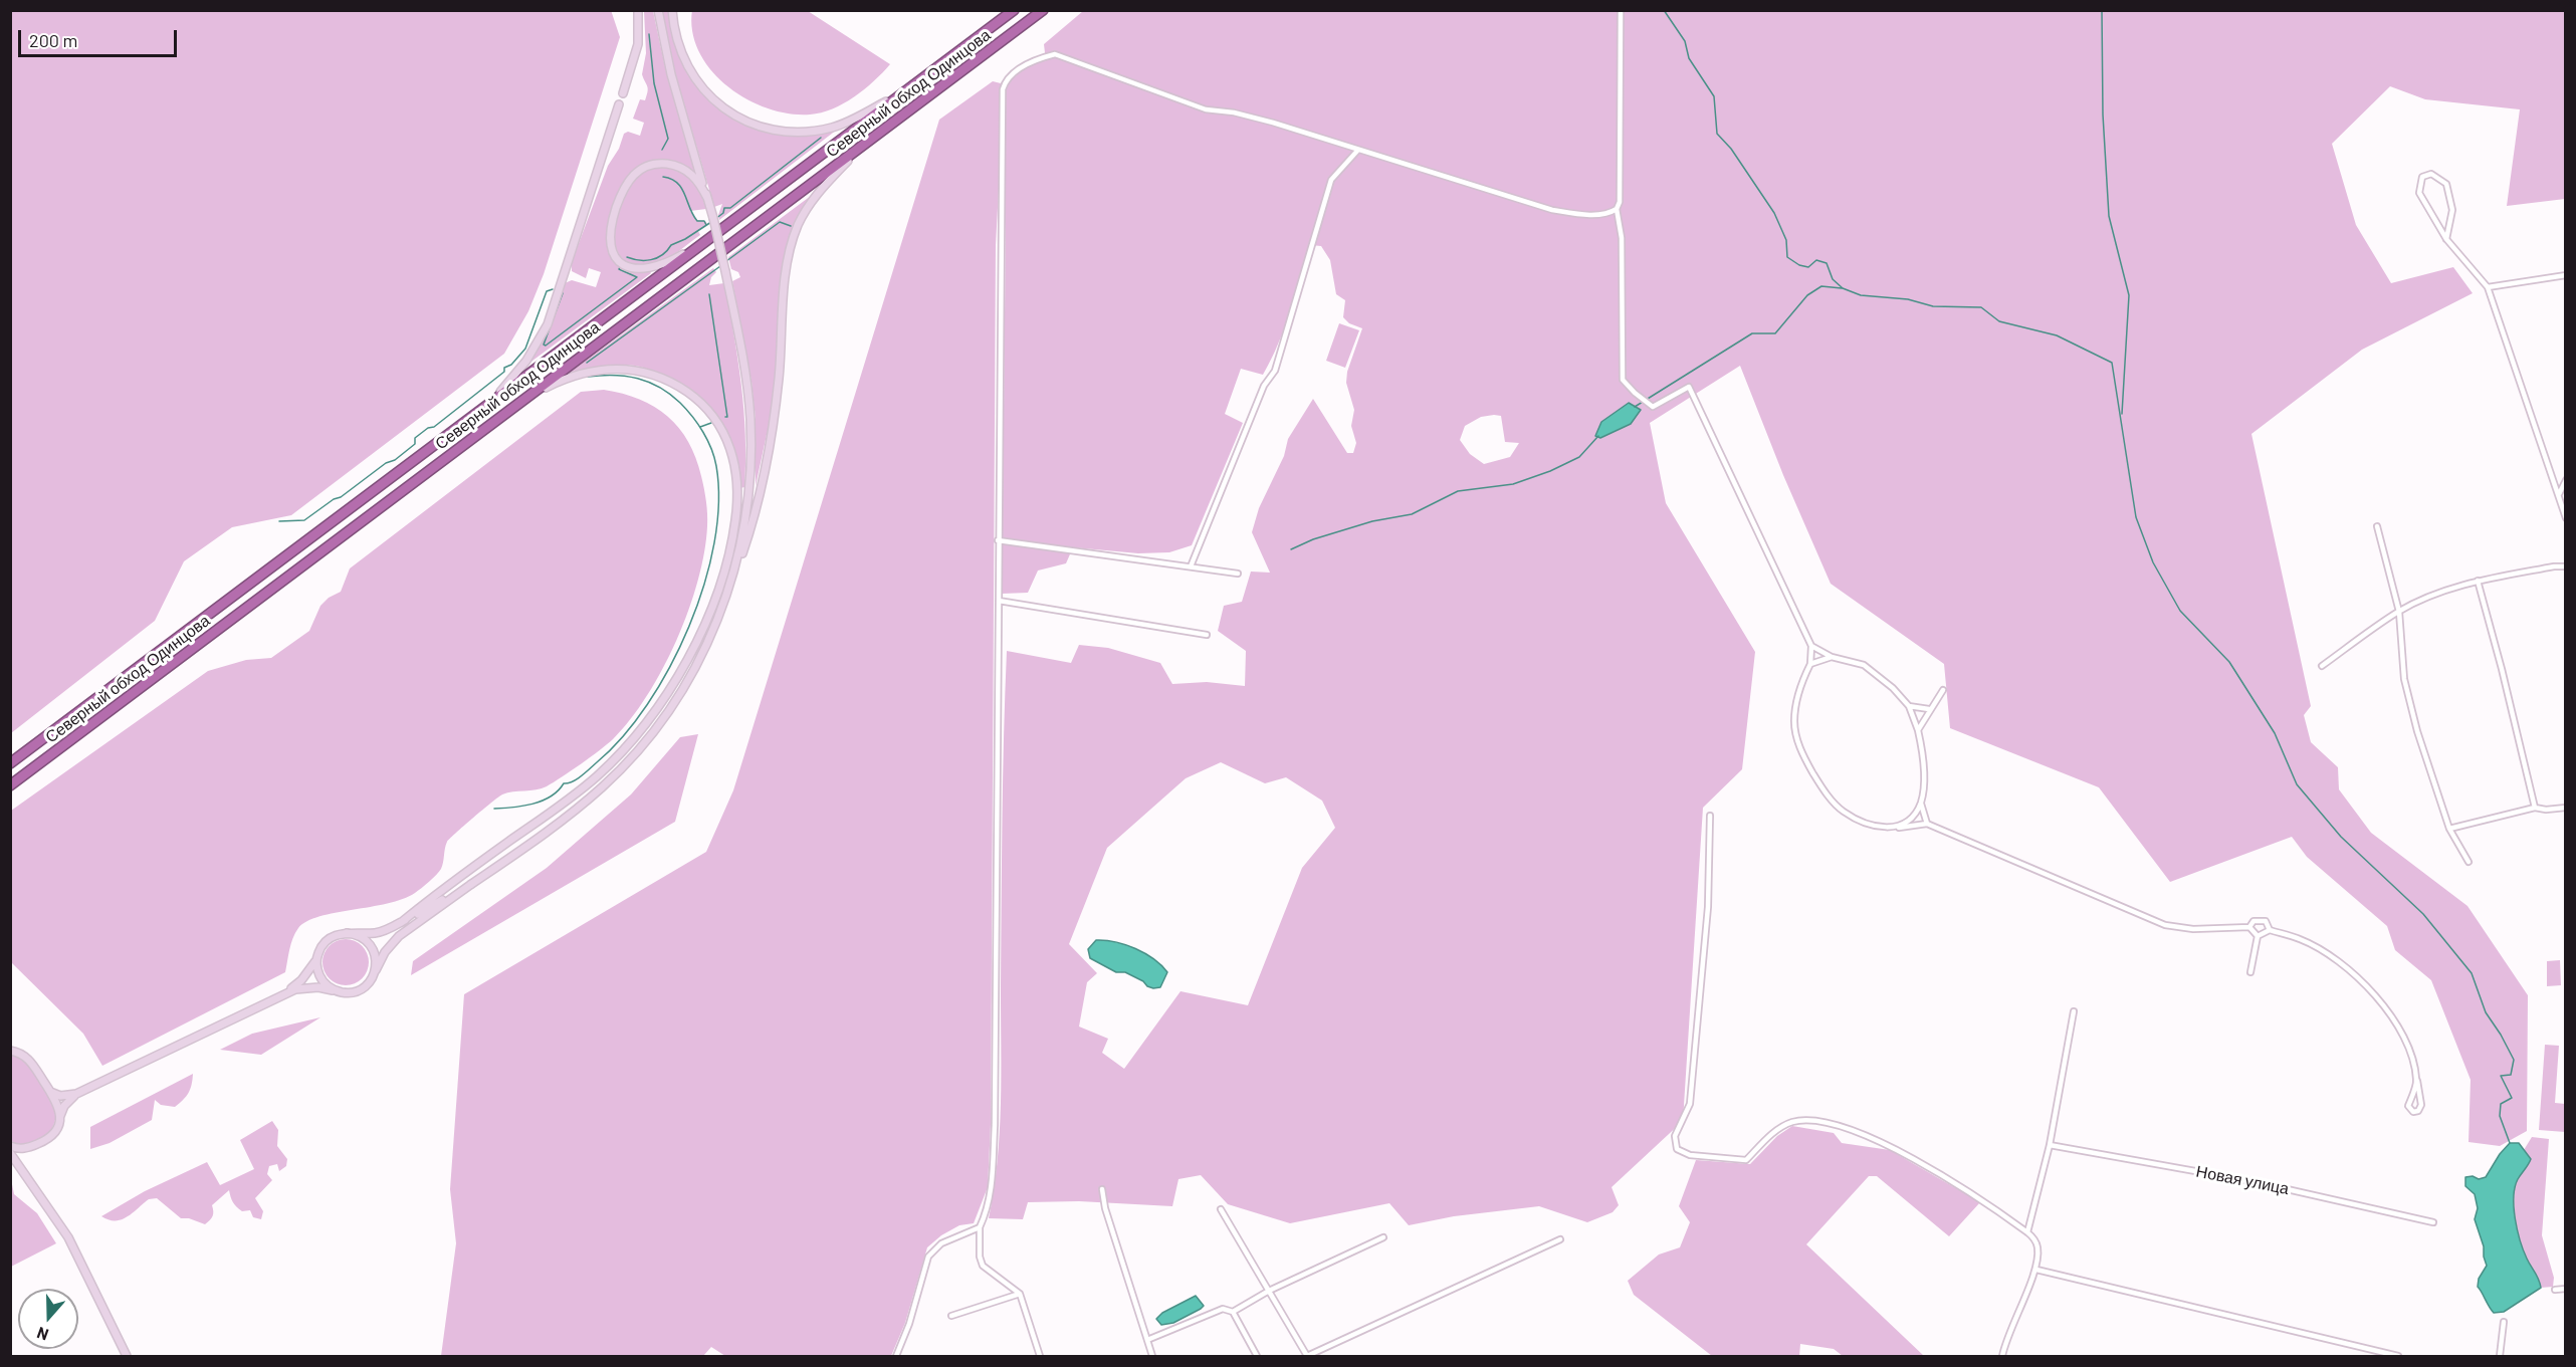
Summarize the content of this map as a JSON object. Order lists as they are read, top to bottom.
{
  "streets": {
    "highway": ["Северный обход Одинцова"],
    "street": ["Новая улица"]
  },
  "scale_bar": "200 m",
  "north": "bottom"
}
